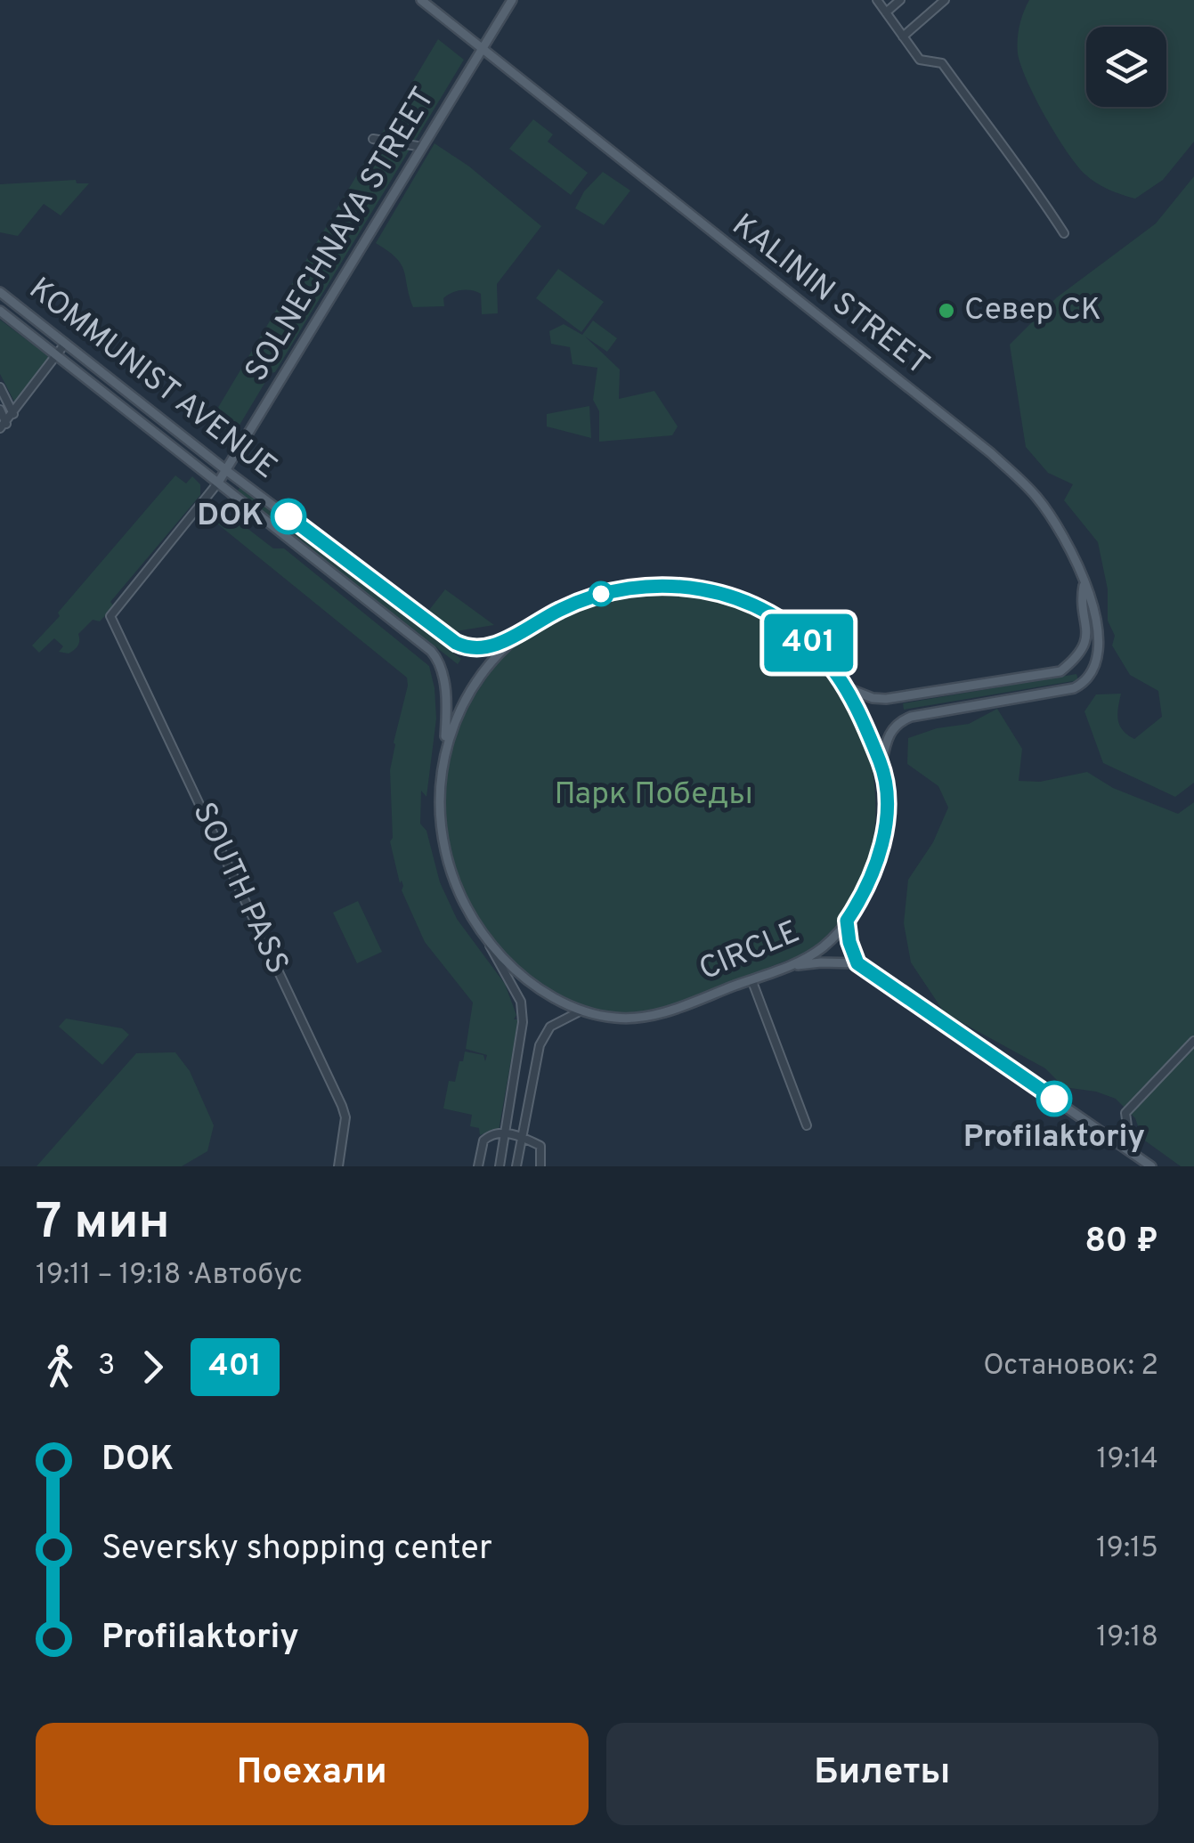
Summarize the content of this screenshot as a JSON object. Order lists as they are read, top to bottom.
{
  "streets": {
    "main road": [
      "SOLNECHNAYA STREET",
      "KALININ STREET",
      "KOMMUNIST AVENUE",
      "CIRCLE"
    ],
    "street": ["SOUTH PASS"]
  },
  "crossings": [
    ["SOLNECHNAYA STREET", "KALININ STREET"],
    ["SOLNECHNAYA STREET", "KOMMUNIST AVENUE"],
    ["SOLNECHNAYA STREET", "SOUTH PASS"],
    ["KALININ STREET", "CIRCLE"],
    ["KOMMUNIST AVENUE", "CIRCLE"]
  ],
  "parks": ["Парк Победы"],
  "places": ["Север СК", "DOK", "Profilaktoriy"],
  "lines": ["bus line 401"],
  "page": {
    "on_map": "401",
    "heading": ["7 мин", "19:11 – 19:18 · Автобус", "80 ₽"],
    "legs": ["3", "401", "Остановок: 2"],
    "list": [
      {
        "name": "DOK",
        "value": "19:14"
      },
      {
        "name": "Seversky shopping center",
        "value": "19:15"
      },
      {
        "name": "Profilaktoriy",
        "value": "19:18"
      }
    ],
    "buttons": ["Поехали", "Билеты"]
  }
}
